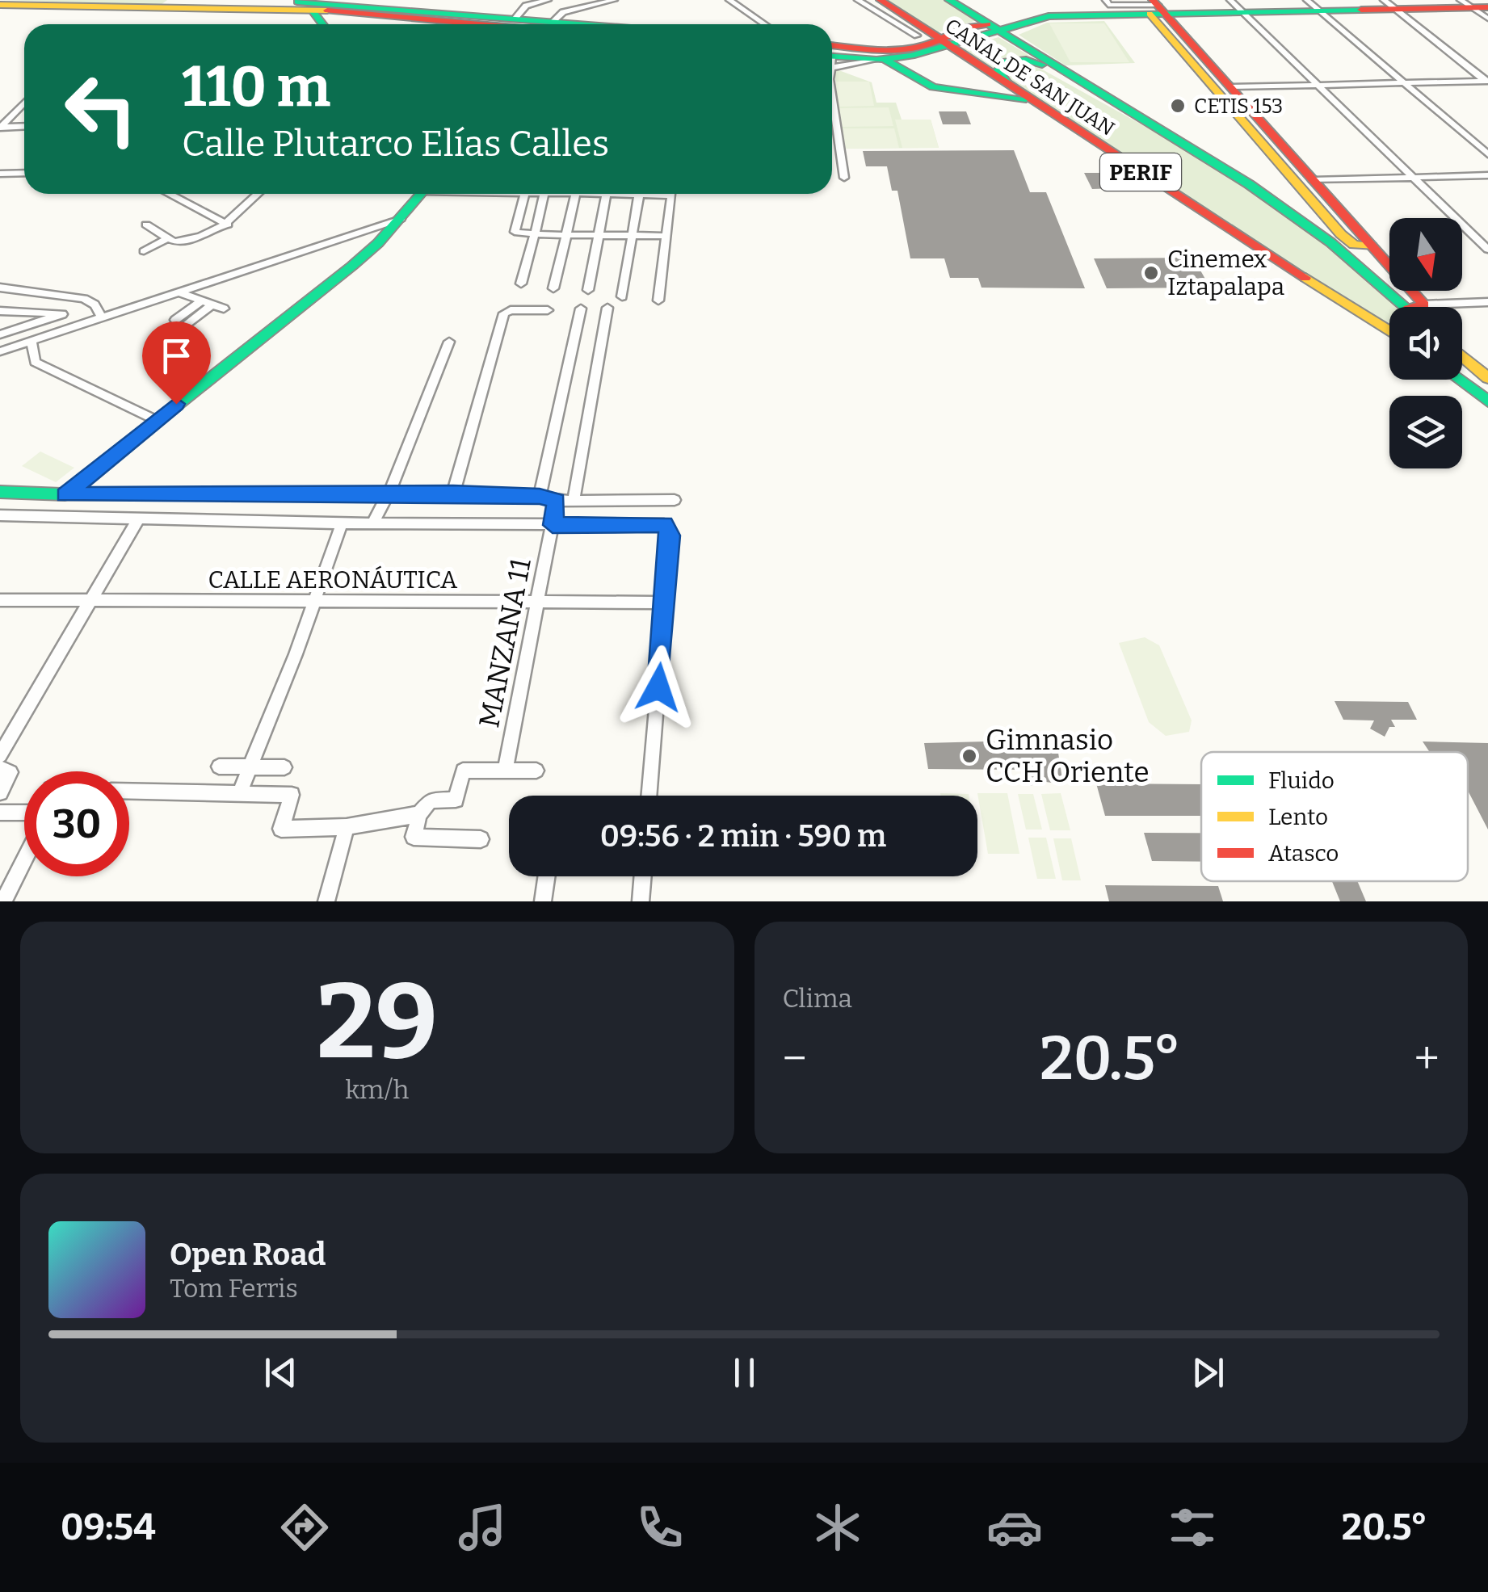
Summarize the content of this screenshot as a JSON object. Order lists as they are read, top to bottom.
{
  "streets": {
    "main road": ["CANAL DE SAN JUAN", "PERIF"],
    "street": ["CALLE AERONÁUTICA", "MANZANA 11"]
  },
  "crossings": [
    ["CALLE AERONÁUTICA", "MANZANA 11"]
  ],
  "places": ["CETIS 153", "Cinemex Iztapalapa", "Gimnasio CCH Oriente"],
  "legend": ["Fluido", "Lento", "Atasco"],
  "north": "bottom",
  "page": {
    "turn": ["110 m", "Calle Plutarco Elías Calles"],
    "limit": "30",
    "trip": "09:56 · 2 min · 590 m",
    "tile": [
      ["29", "km/h"],
      "Clima"
    ],
    "heat": ["−", "20.5°", "+"],
    "song": ["Open Road", "Tom Ferris"],
    "tabs": ["09:54", "20.5°"]
  }
}
